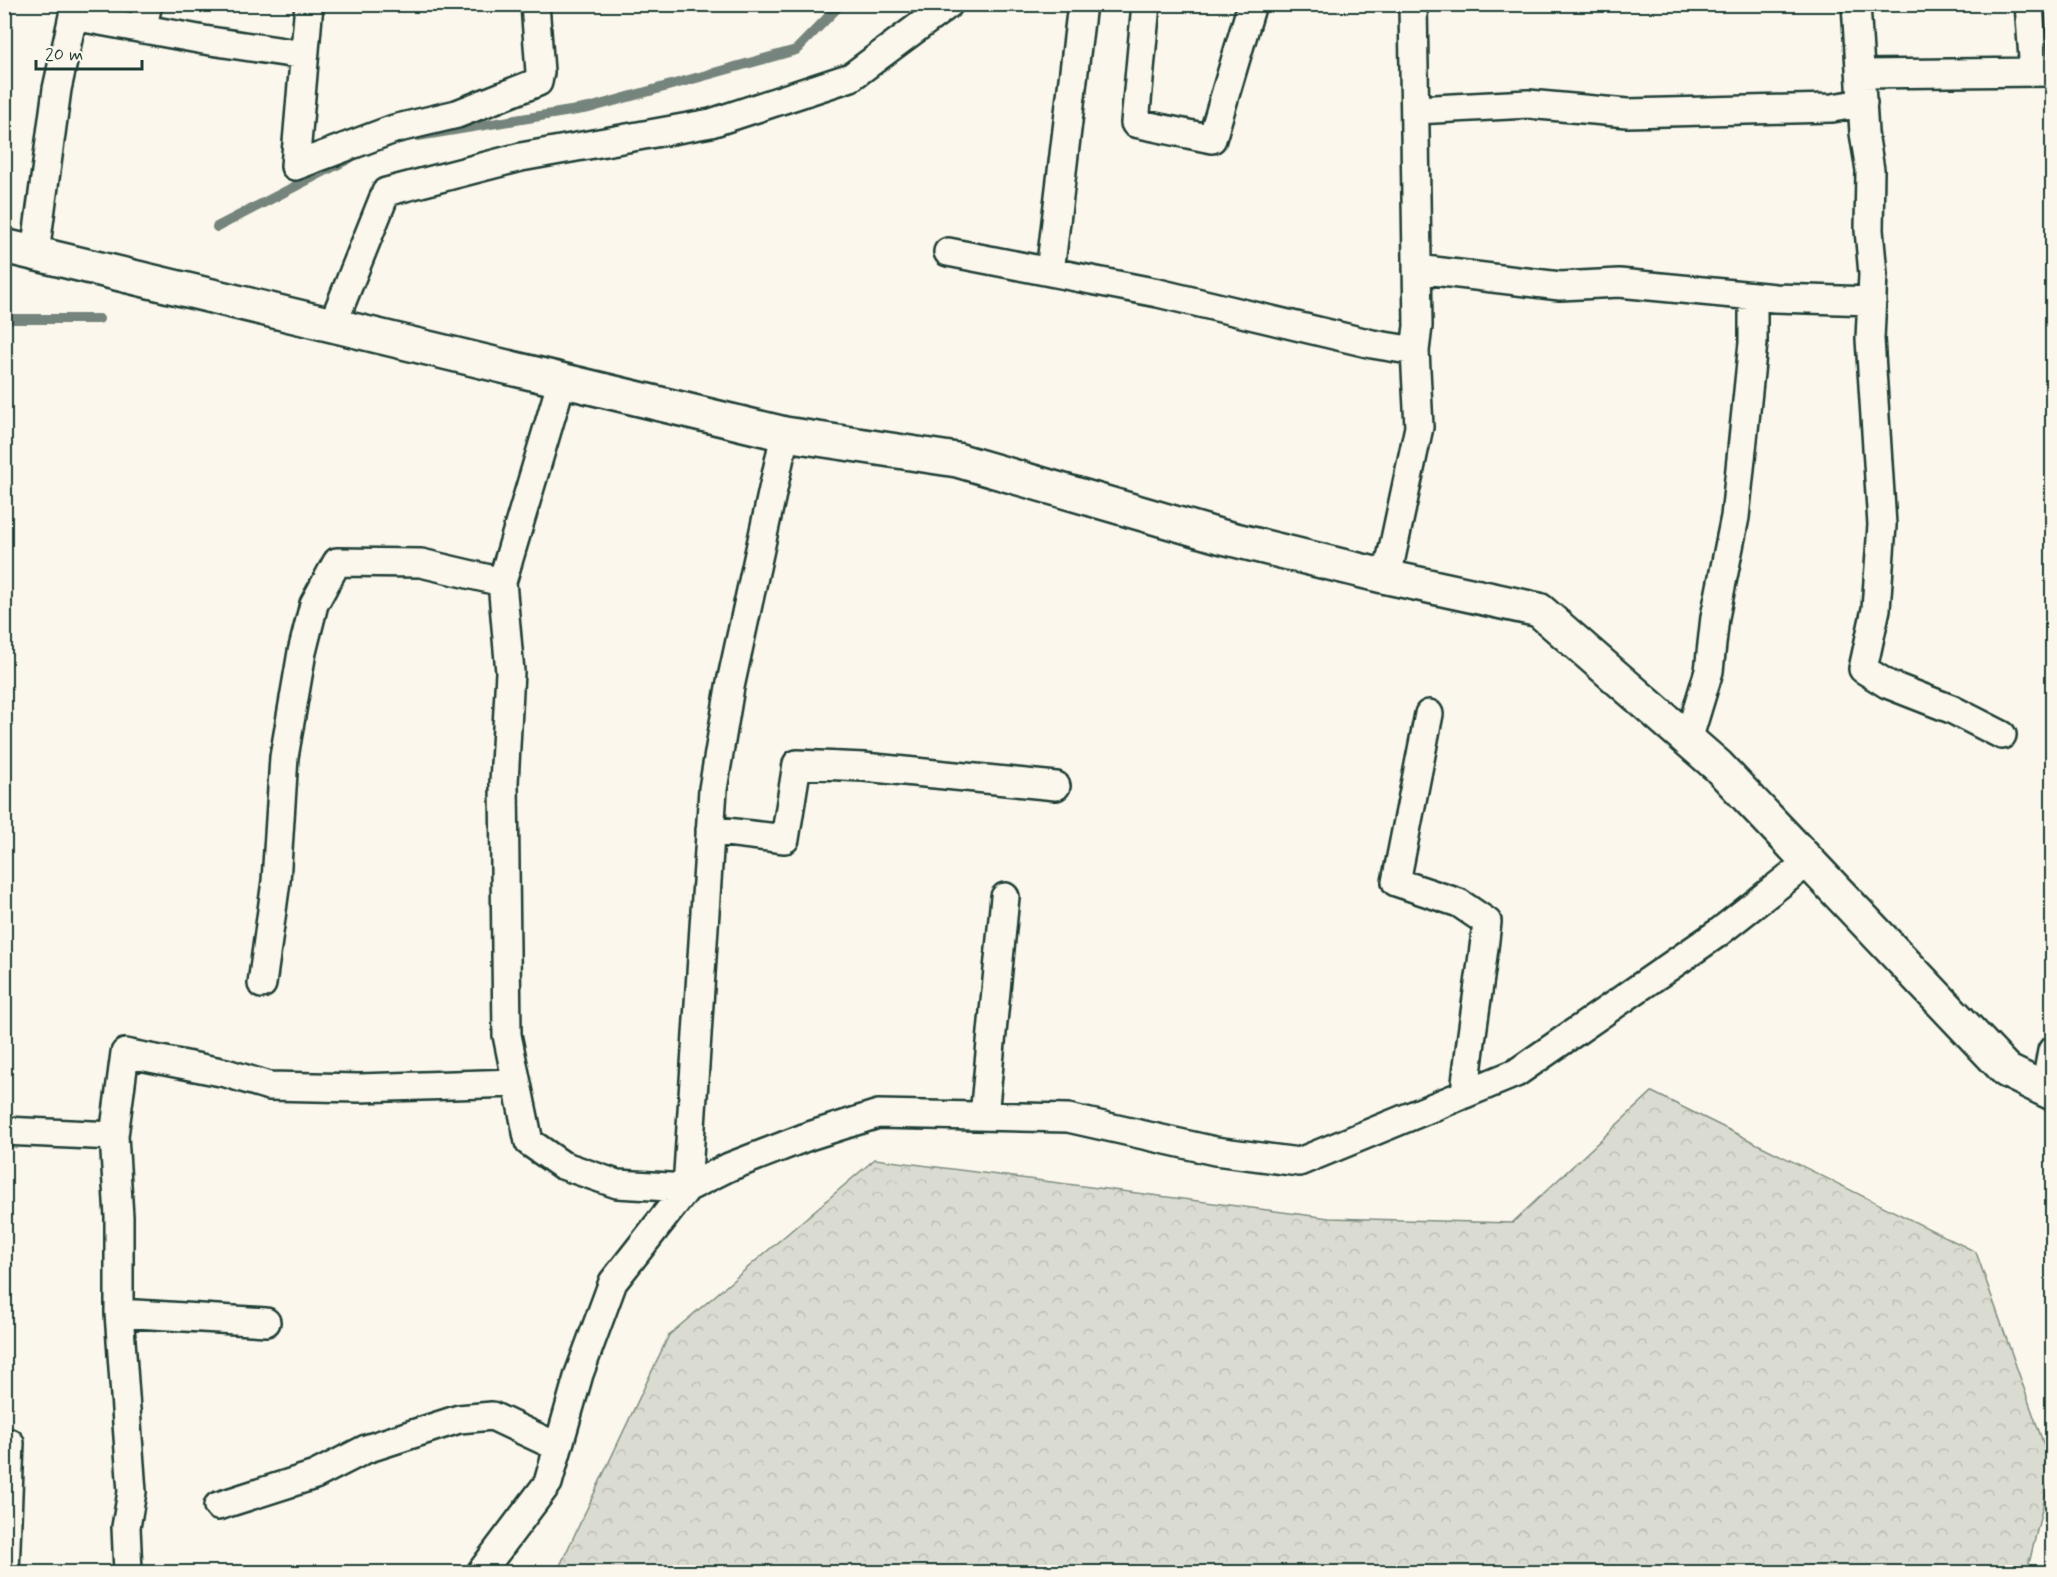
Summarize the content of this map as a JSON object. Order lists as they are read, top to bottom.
{
  "scale_bar": "20 m"
}
